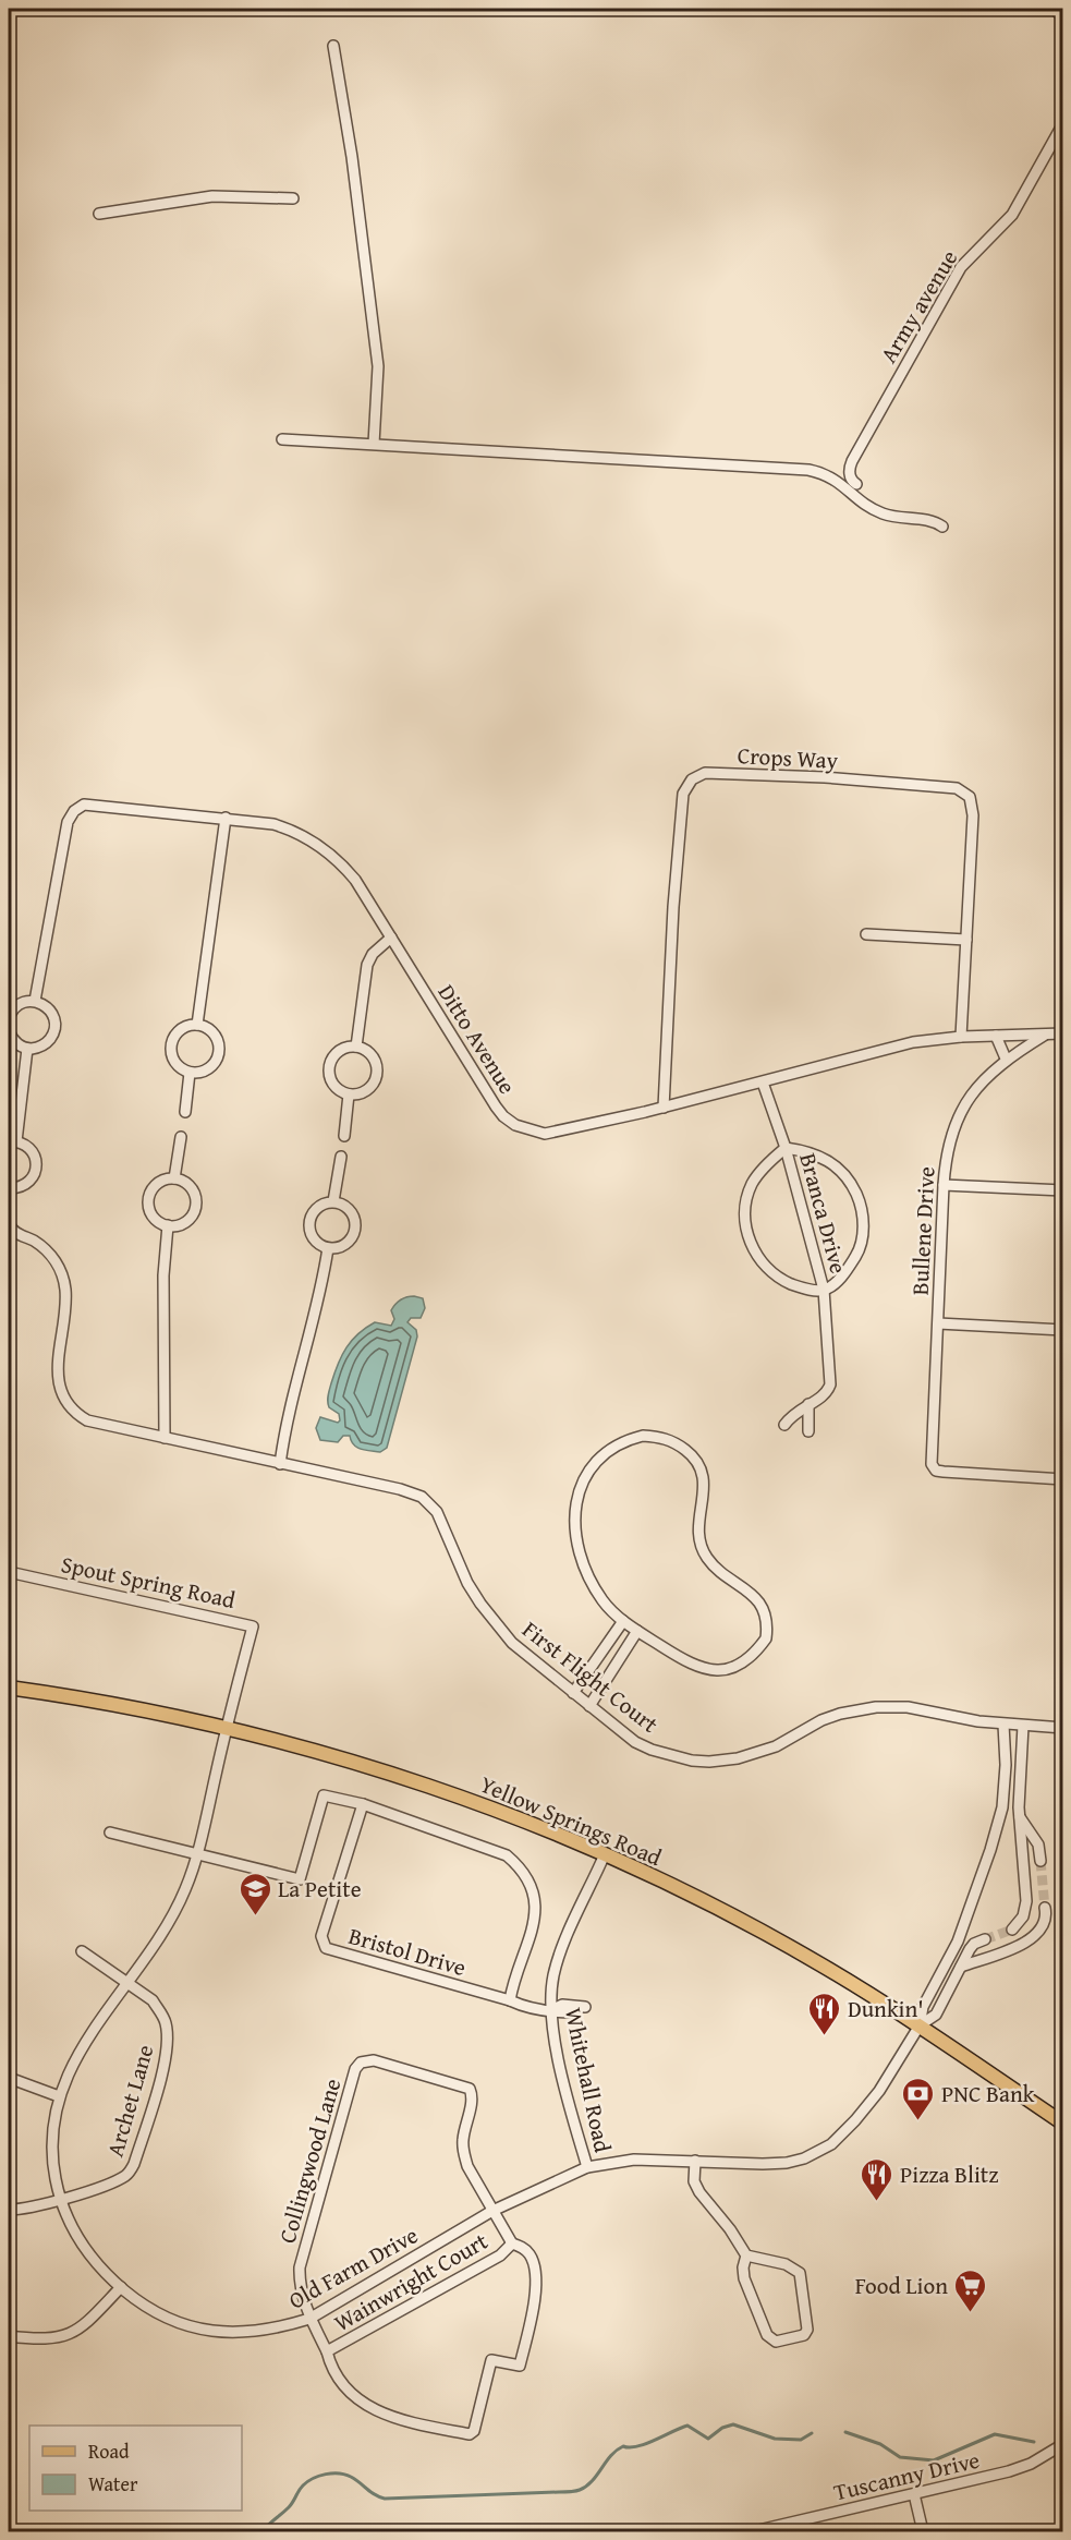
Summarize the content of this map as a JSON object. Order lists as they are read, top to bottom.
{
  "streets": {
    "main road": ["Yellow Springs Road"],
    "street": [
      "Army avenue",
      "Crops Way",
      "Ditto Avenue",
      "Branca Drive",
      "Bullene Drive",
      "Spout Spring Road",
      "First Flight Court",
      "Bristol Drive",
      "Whitehall Road",
      "Archet Lane",
      "Collingwood Lane",
      "Old Farm Drive",
      "Wainwright Court",
      "Tuscanny Drive"
    ]
  },
  "crossings": [
    ["Crops Way", "Ditto Avenue"],
    ["Ditto Avenue", "Branca Drive"],
    ["Ditto Avenue", "Bullene Drive"],
    ["Spout Spring Road", "Yellow Springs Road"],
    ["Spout Spring Road", "Old Farm Drive"],
    ["Yellow Springs Road", "Whitehall Road"],
    ["Yellow Springs Road", "Old Farm Drive"],
    ["Bristol Drive", "Whitehall Road"],
    ["Whitehall Road", "Old Farm Drive"],
    ["Archet Lane", "Old Farm Drive"],
    ["Collingwood Lane", "Old Farm Drive"],
    ["Collingwood Lane", "Wainwright Court"],
    ["Old Farm Drive", "Wainwright Court"]
  ],
  "places": {
    "school or university": ["La Petite"],
    "restaurant": ["Dunkin'", "Pizza Blitz"],
    "bank": ["PNC Bank"],
    "supermarket": ["Food Lion"]
  },
  "legend": ["Road", "Water"]
}
